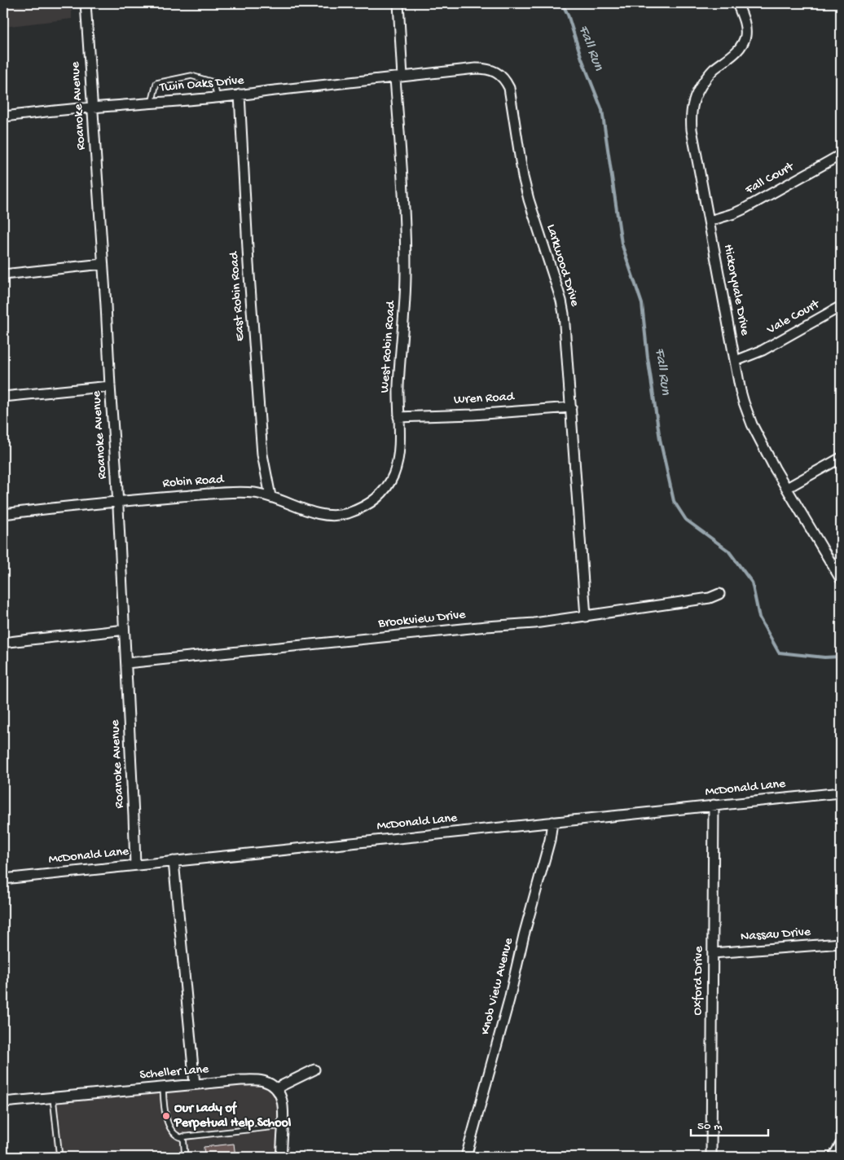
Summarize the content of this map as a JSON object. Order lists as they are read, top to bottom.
{
  "streets": {
    "street": [
      "Twin Oaks Drive",
      "Roanoke Avenue",
      "Fall Court",
      "Larkwood Drive",
      "Hickoryvale Drive",
      "East Robin Road",
      "Vale Court",
      "West Robin Road",
      "Wren Road",
      "Robin Road",
      "Brookview Drive",
      "McDonald Lane",
      "Nassau Drive",
      "Oxford Drive",
      "Knob View Avenue",
      "Scheller Lane"
    ]
  },
  "crossings": [
    ["Twin Oaks Drive", "Roanoke Avenue"],
    ["Twin Oaks Drive", "Larkwood Drive"],
    ["Twin Oaks Drive", "East Robin Road"],
    ["Twin Oaks Drive", "West Robin Road"],
    ["Roanoke Avenue", "Robin Road"],
    ["Roanoke Avenue", "Brookview Drive"],
    ["Roanoke Avenue", "McDonald Lane"],
    ["Fall Court", "Hickoryvale Drive"],
    ["Larkwood Drive", "West Robin Road"],
    ["Larkwood Drive", "Wren Road"],
    ["Larkwood Drive", "Brookview Drive"],
    ["Hickoryvale Drive", "Vale Court"],
    ["East Robin Road", "West Robin Road"],
    ["East Robin Road", "Robin Road"],
    ["West Robin Road", "Wren Road"],
    ["West Robin Road", "Robin Road"],
    ["McDonald Lane", "Oxford Drive"],
    ["McDonald Lane", "Knob View Avenue"],
    ["Nassau Drive", "Oxford Drive"]
  ],
  "water": ["Fall Run"],
  "places": ["Our Lady of Perpetual Help School"],
  "scale_bar": "50 m"
}
